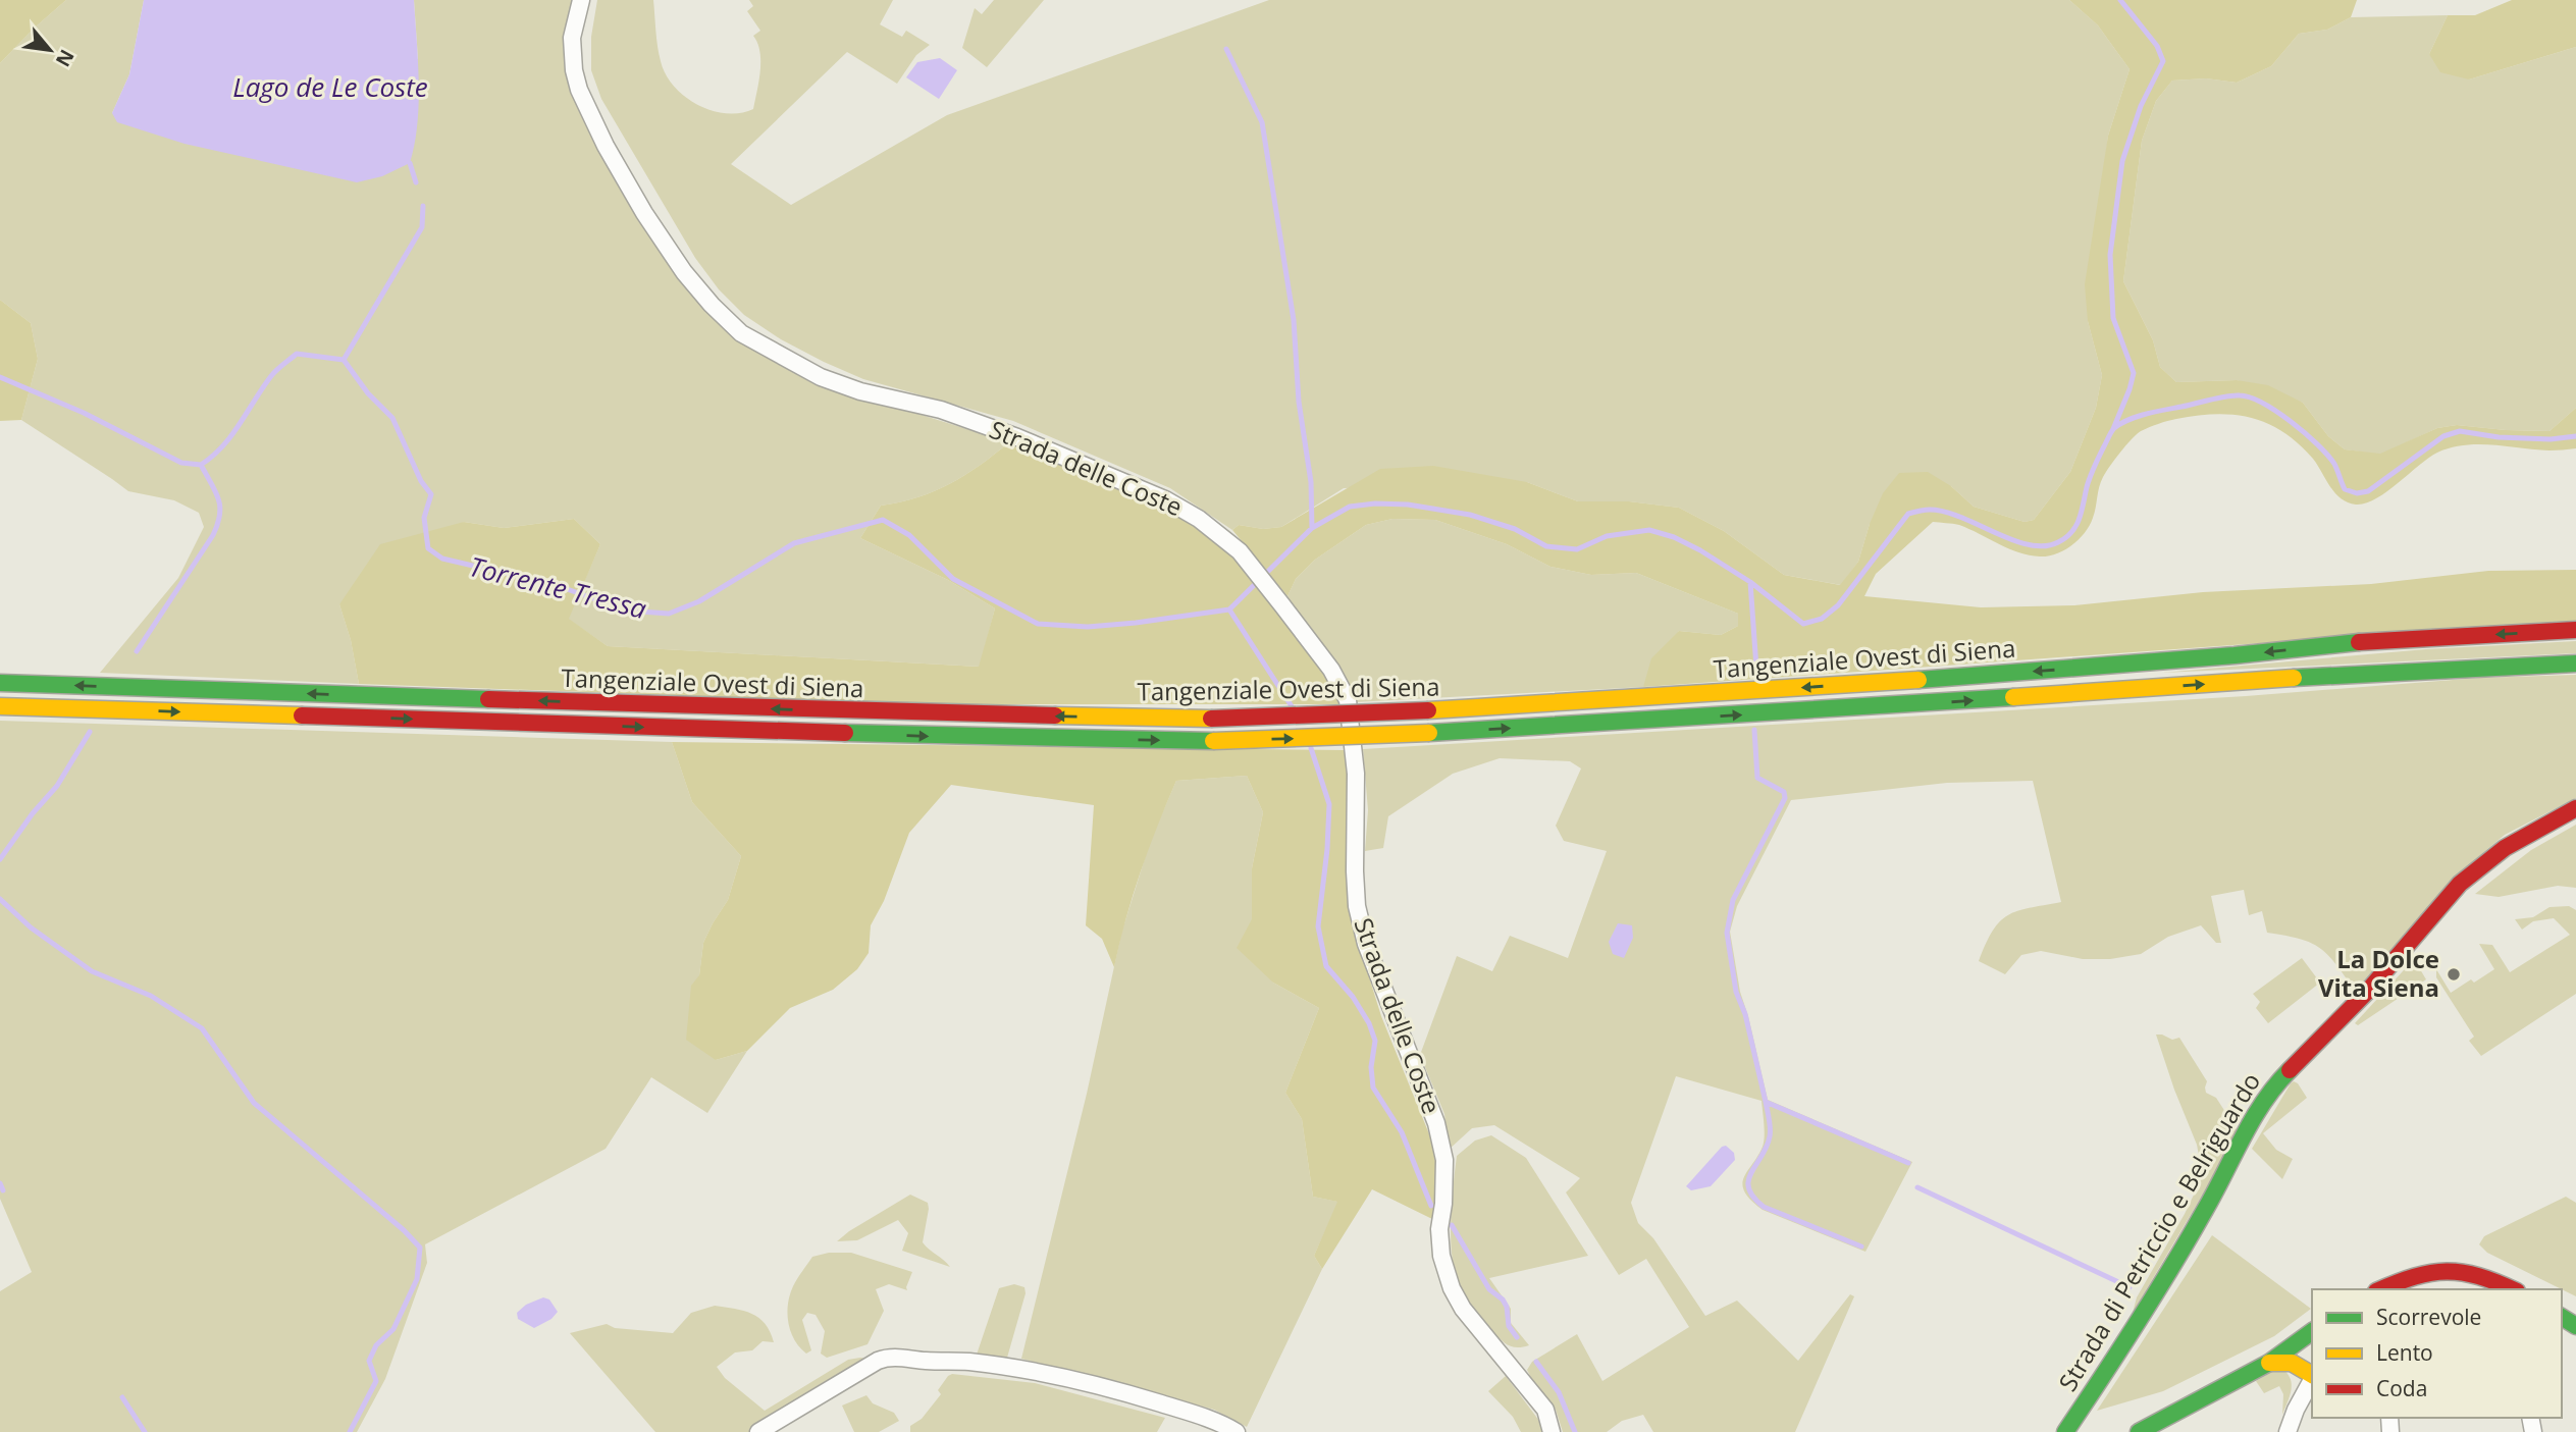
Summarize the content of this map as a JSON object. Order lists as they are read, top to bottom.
{
  "streets": {
    "main road": ["Tangenziale Ovest di Siena", "Strada di Petriccio e Belriguardo"],
    "street": ["Strada delle Coste"]
  },
  "water": ["Lago de Le Coste", "Torrente Tressa"],
  "places": ["La Dolce Vita Siena"],
  "legend": ["Scorrevole", "Lento", "Coda"],
  "north": "bottom right"
}
